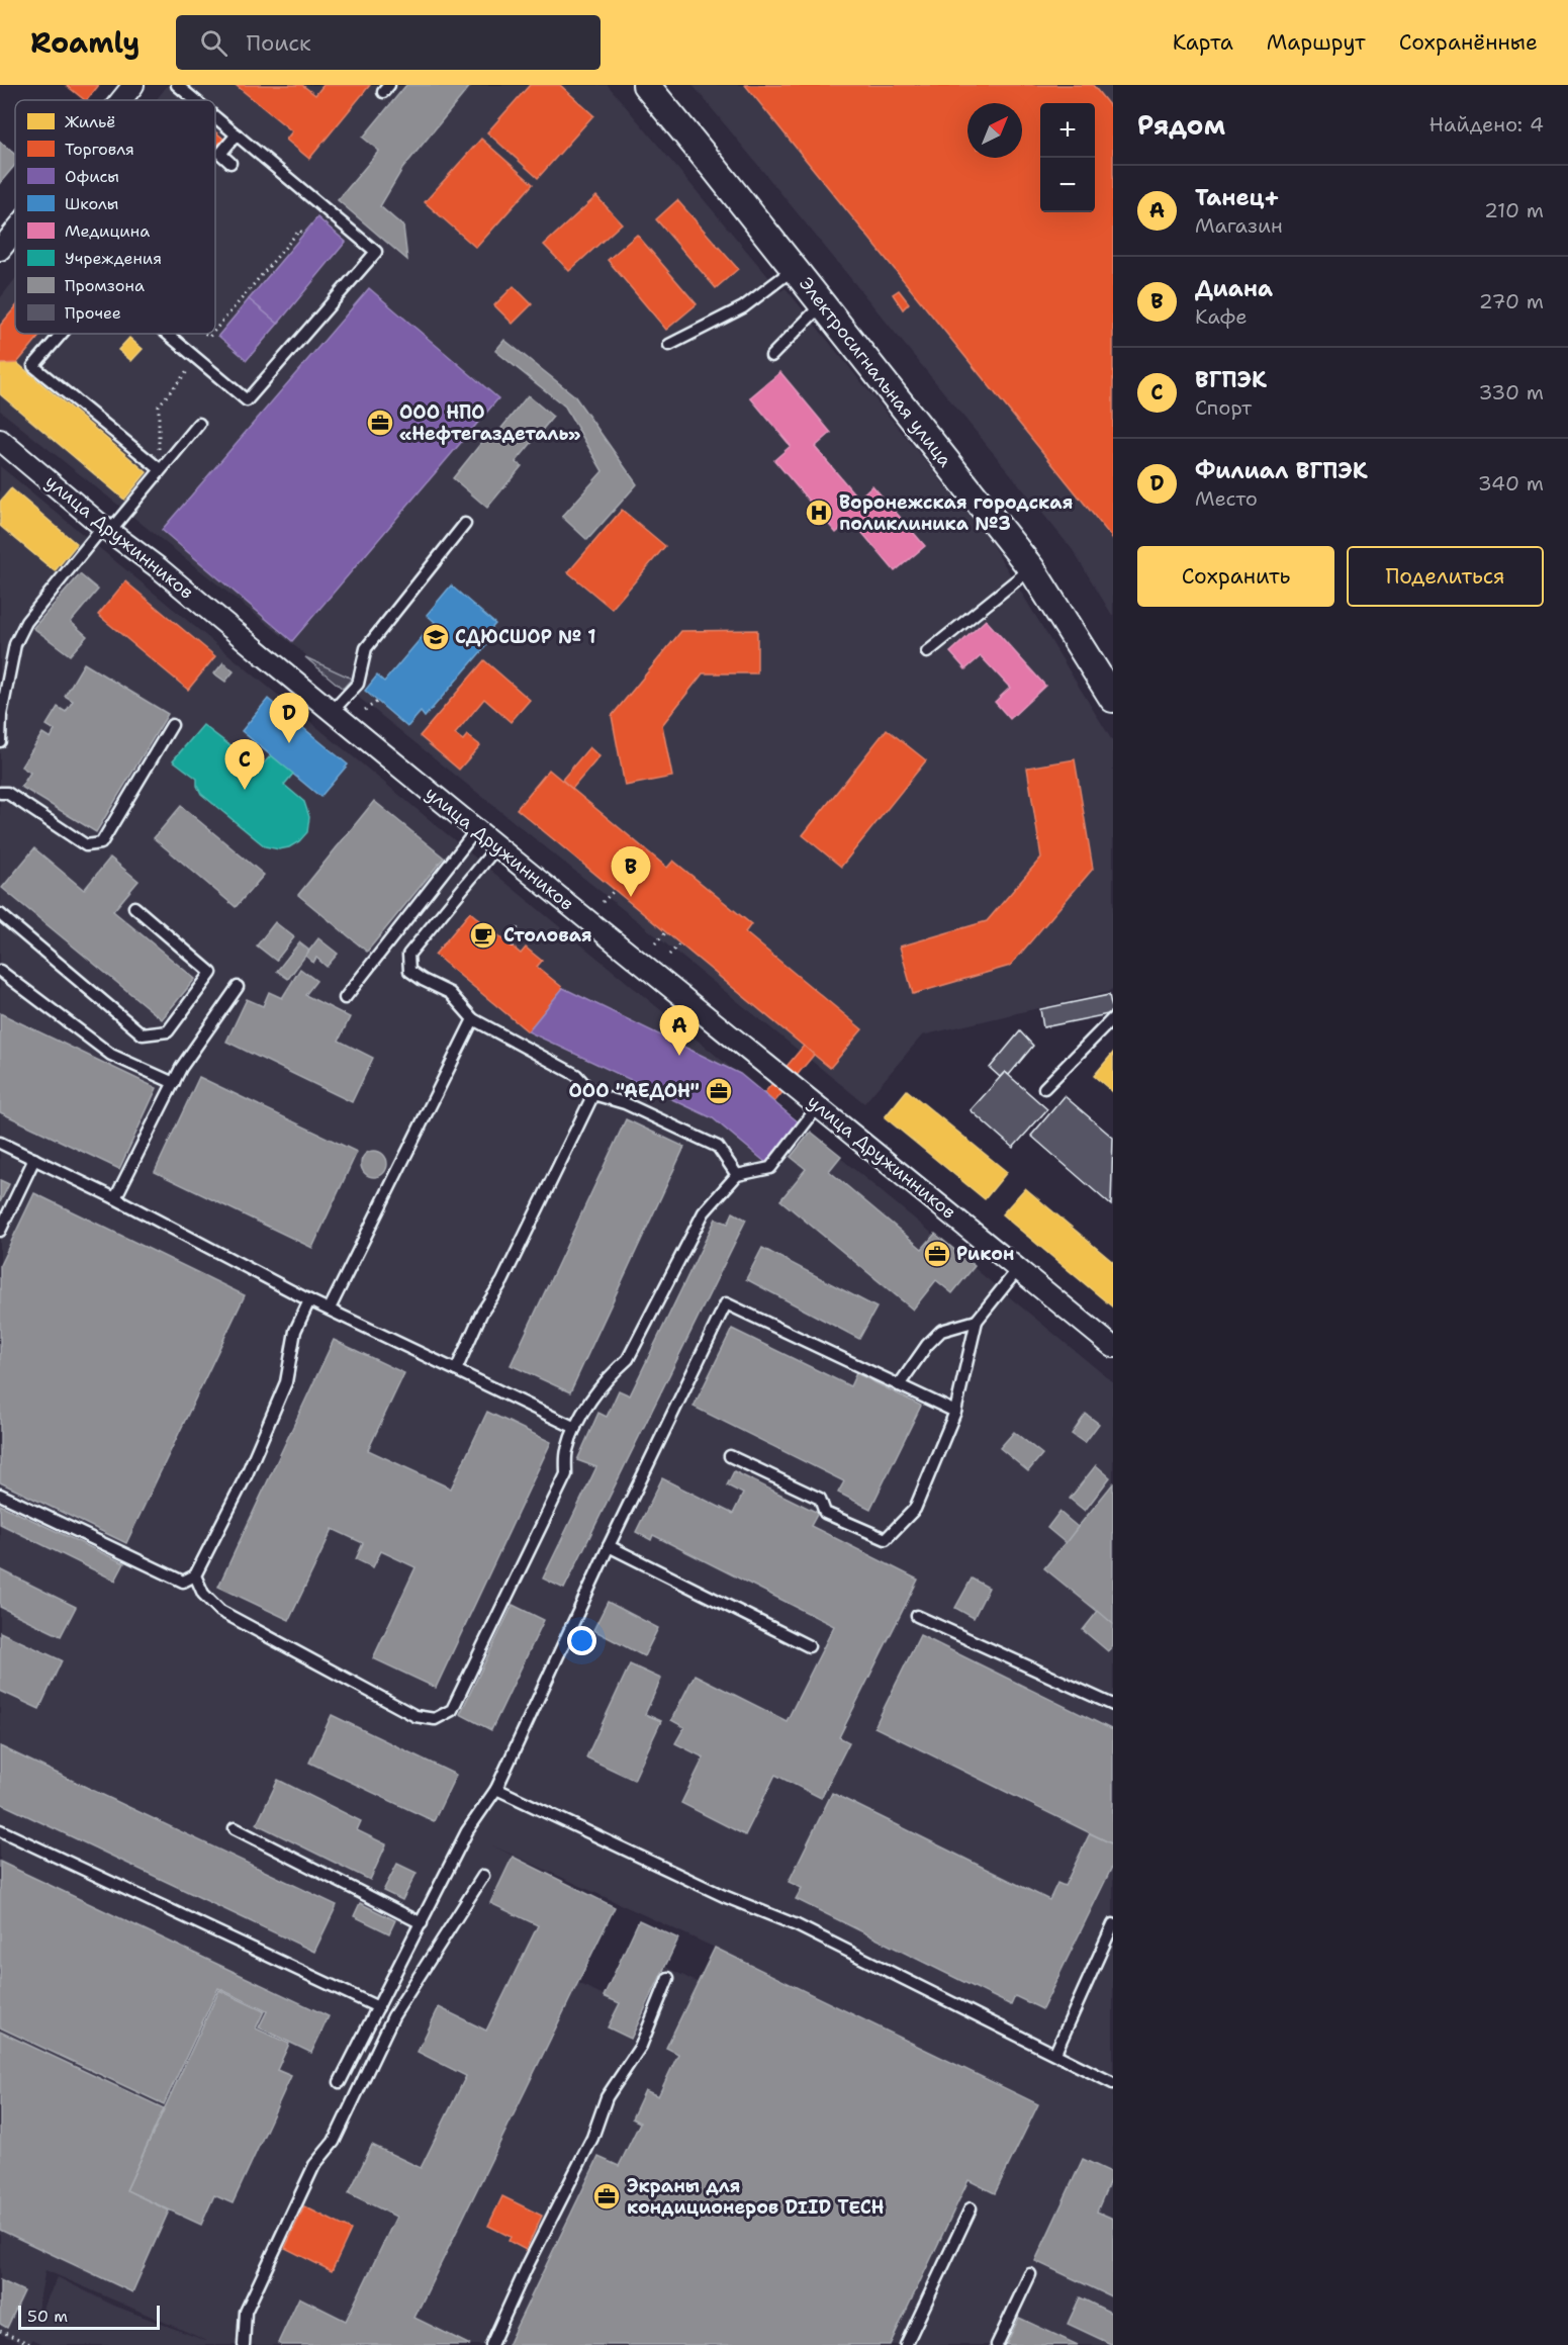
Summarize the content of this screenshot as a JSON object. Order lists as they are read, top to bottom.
{
  "streets": {
    "street": ["Электросигнальная улица", "улица Дружинников"]
  },
  "places": {
    "office": [
      "ООО НПО «Нефтегаздеталь»",
      "ООО \"АЕДОН\"",
      "Рикон",
      "Экраны для кондиционеров DIID TECH"
    ],
    "hospital": ["Воронежская городская поликлиника №3"],
    "school or university": ["СДЮСШОР № 1"],
    "cafe": ["Столовая"]
  },
  "legend": [
    "Жильё",
    "Торговля",
    "Офисы",
    "Школы",
    "Медицина",
    "Учреждения",
    "Промзона",
    "Прочее"
  ],
  "scale_bar": "50 m",
  "north": "top right",
  "page": {
    "header": "Roamly",
    "search": "Поиск",
    "nav": ["Карта", "Маршрут", "Сохранённые"],
    "heading": ["Рядом", "Найдено: 4"],
    "map_buttons": ["+", "−"],
    "list": [
      {
        "mark": "A",
        "name": "Танец+",
        "note": "Магазин",
        "value": "210 m"
      },
      {
        "mark": "B",
        "name": "Диана",
        "note": "Кафе",
        "value": "270 m"
      },
      {
        "mark": "C",
        "name": "ВГПЭК",
        "note": "Спорт",
        "value": "330 m"
      },
      {
        "mark": "D",
        "name": "Филиал ВГПЭК",
        "note": "Место",
        "value": "340 m"
      }
    ],
    "buttons": ["Сохранить", "Поделиться"],
    "pins": [
      "D",
      "C",
      "B",
      "A"
    ],
    "scale": "50 m"
  }
}
